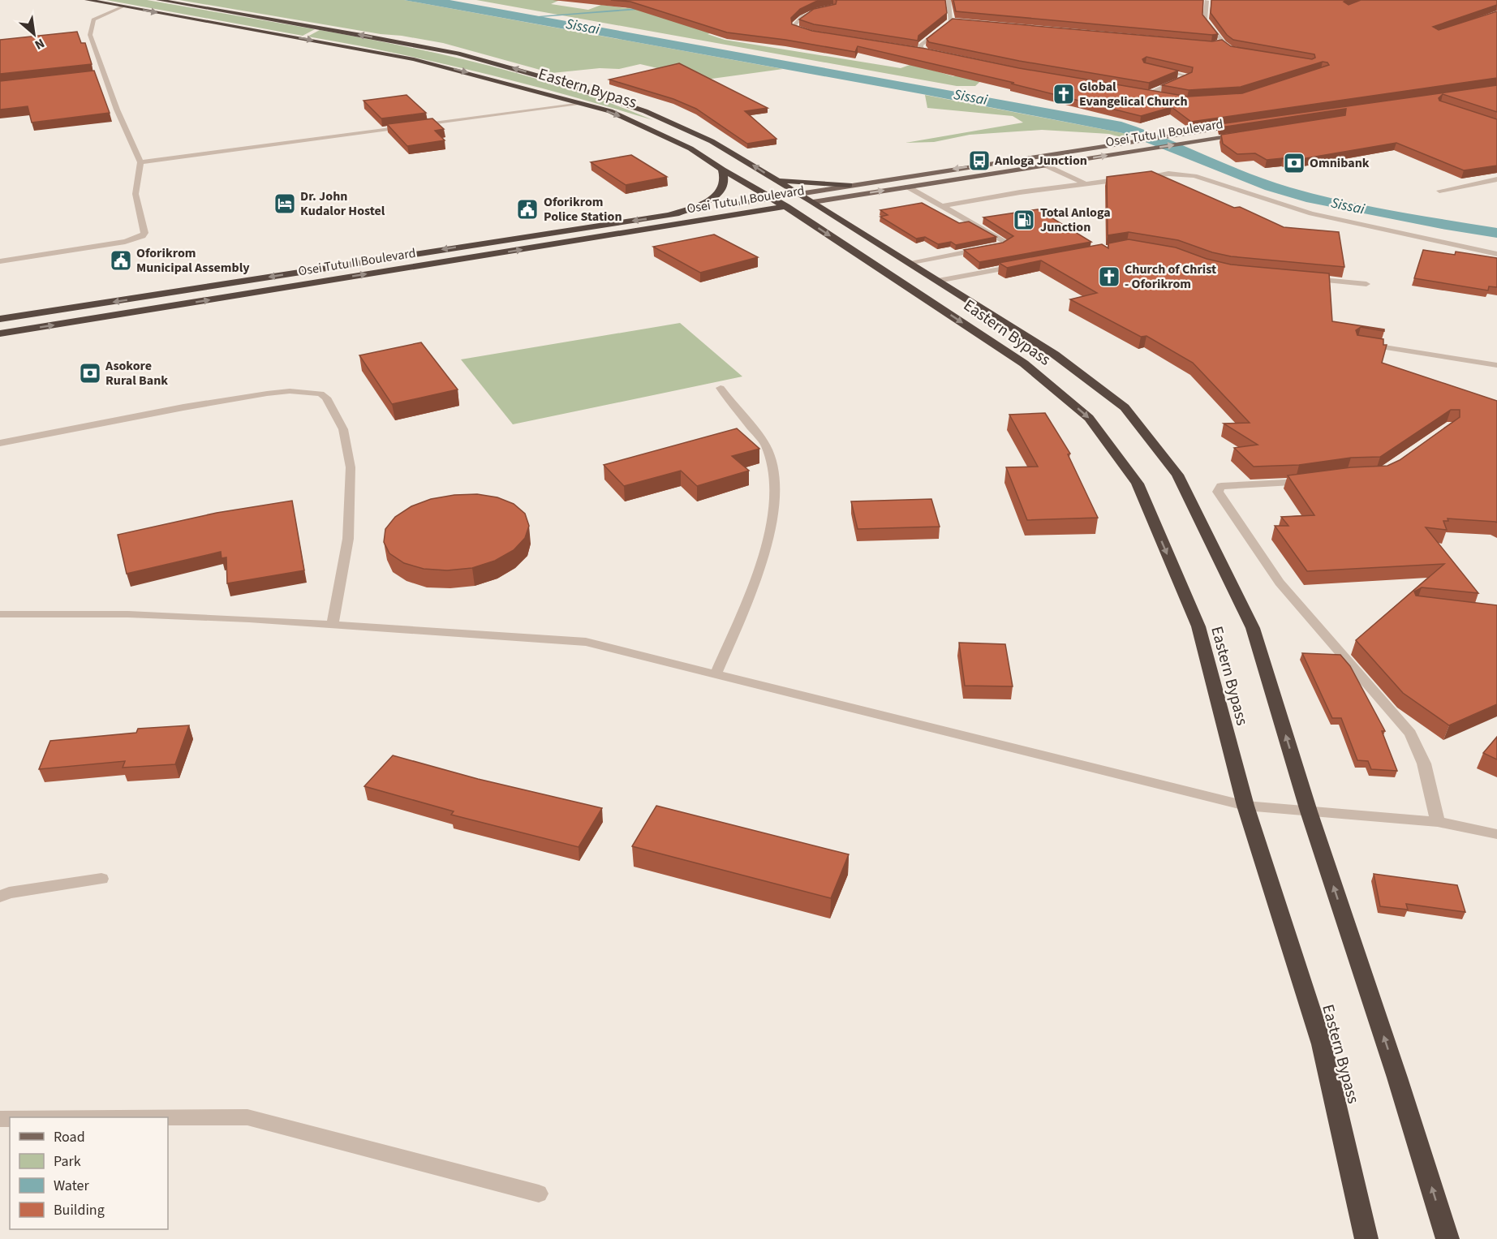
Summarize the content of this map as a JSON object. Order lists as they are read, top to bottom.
{
  "streets": {
    "highway": ["Eastern Bypass", "Osei Tutu II Boulevard"]
  },
  "crossings": [
    ["Eastern Bypass", "Osei Tutu II Boulevard"]
  ],
  "water": ["Sissai"],
  "places": {
    "church": ["Global Evangelical Church", "Church of Christ - Oforikrom"],
    "bus stop": ["Anloga Junction"],
    "bank": ["Omnibank", "Asokore Rural Bank"],
    "hotel": ["Dr. John Kudalor Hostel"],
    "public building": ["Oforikrom Police Station", "Oforikrom Municipal Assembly"],
    "fuel station": ["Total Anloga Junction"]
  },
  "legend": [
    "Road",
    "Park",
    "Water",
    "Building"
  ],
  "north": "bottom right"
}
